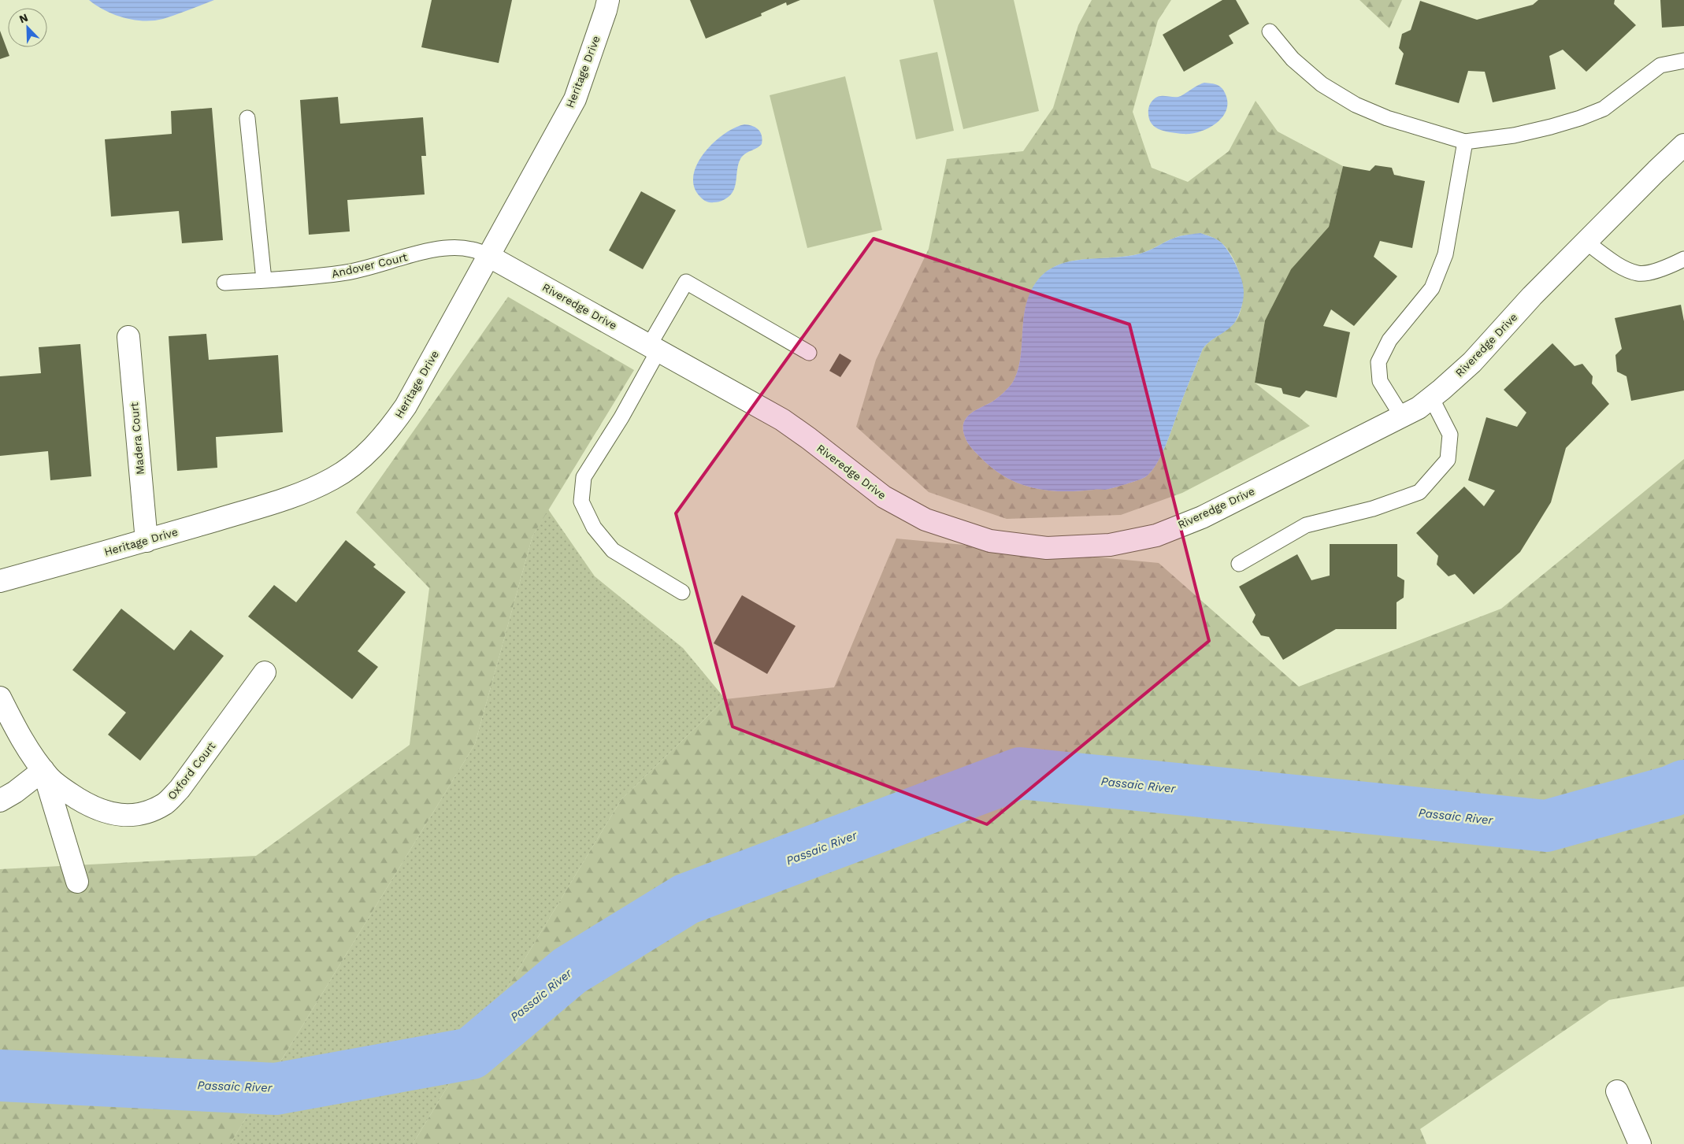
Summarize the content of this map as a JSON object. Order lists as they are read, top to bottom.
{
  "streets": {
    "street": [
      "Heritage Drive",
      "Riveredge Drive",
      "Madera Court",
      "Oxford Court"
    ],
    "lane": ["Andover Court"]
  },
  "crossings": [
    ["Heritage Drive", "Andover Court"],
    ["Heritage Drive", "Riveredge Drive"],
    ["Heritage Drive", "Madera Court"],
    ["Andover Court", "Riveredge Drive"]
  ],
  "water": ["Passaic River"],
  "north": "top left"
}
